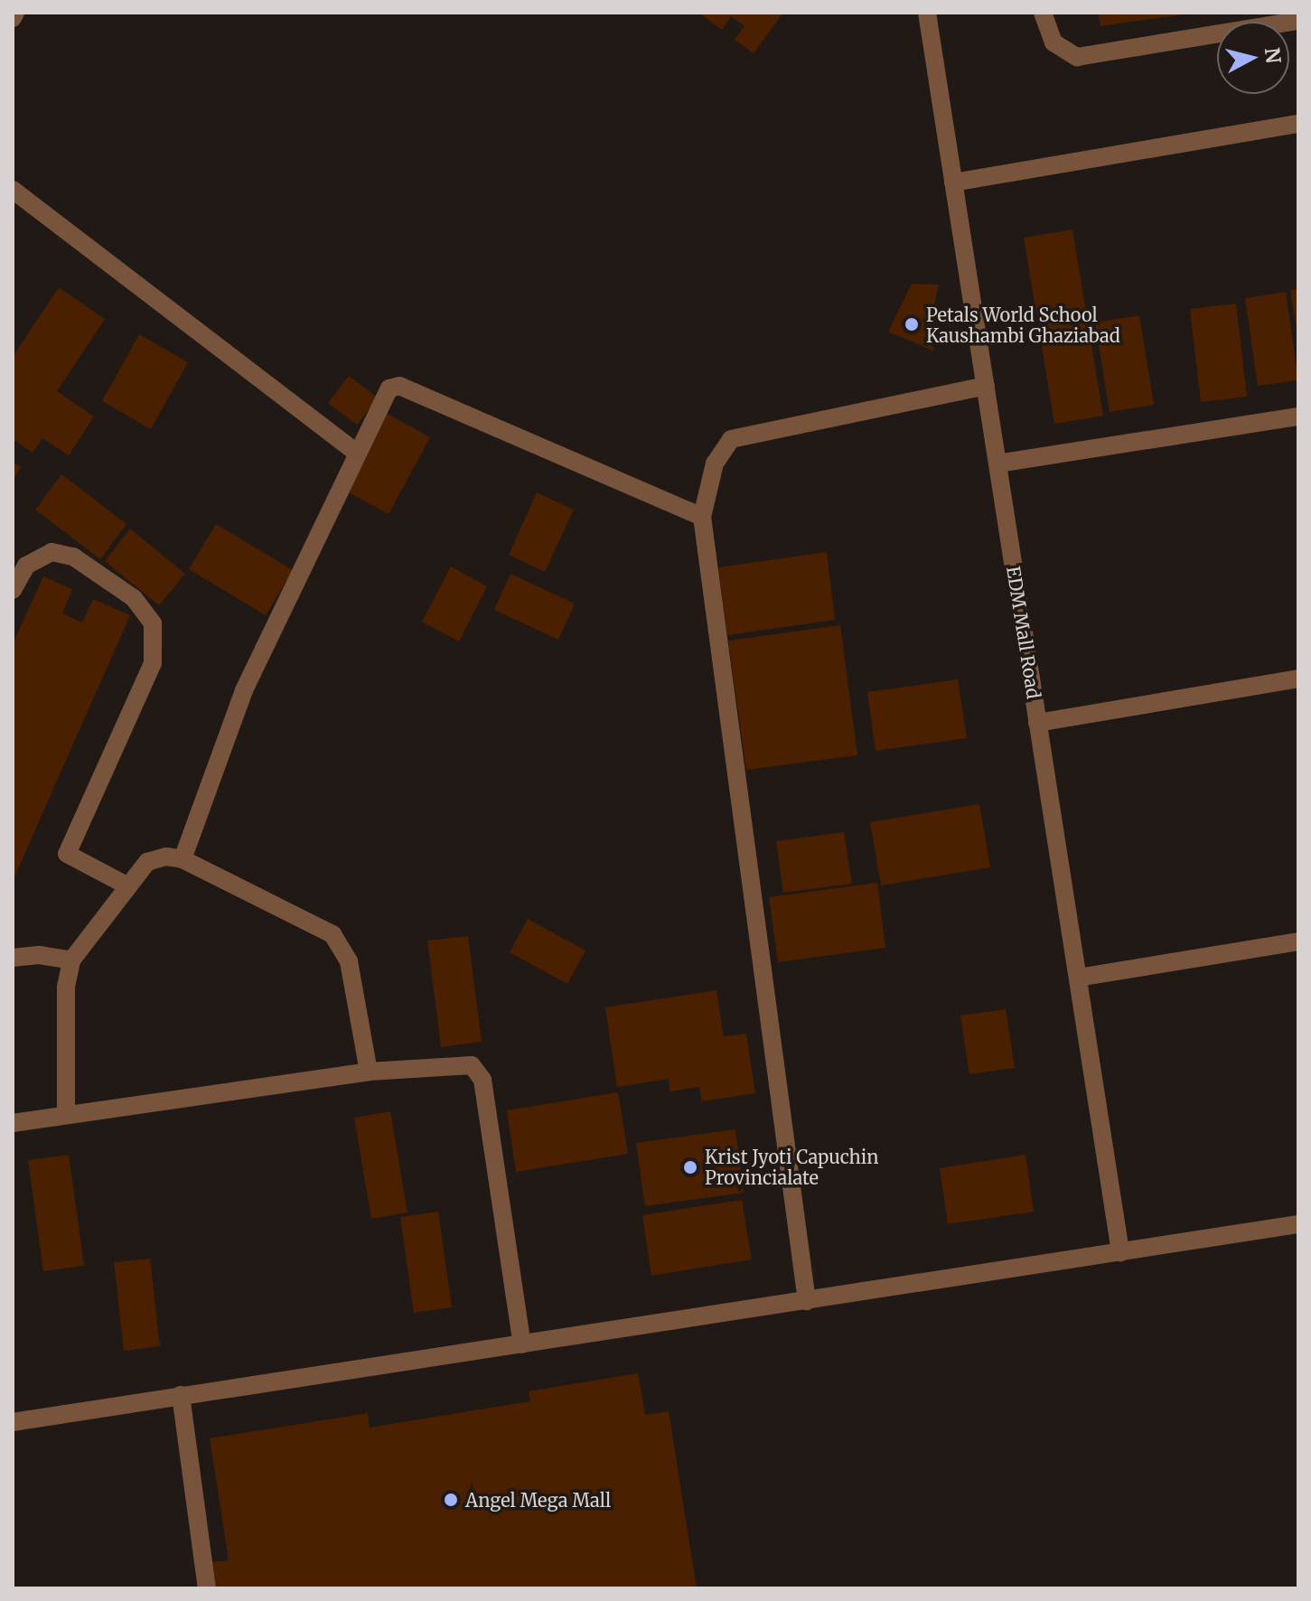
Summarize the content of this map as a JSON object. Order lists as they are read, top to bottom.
{
  "streets": {
    "street": ["EDM Mall Road"]
  },
  "places": ["Petals World School Kaushambi Ghaziabad", "Krist Jyoti Capuchin Provincialate", "Angel Mega Mall"],
  "north": "right"
}
